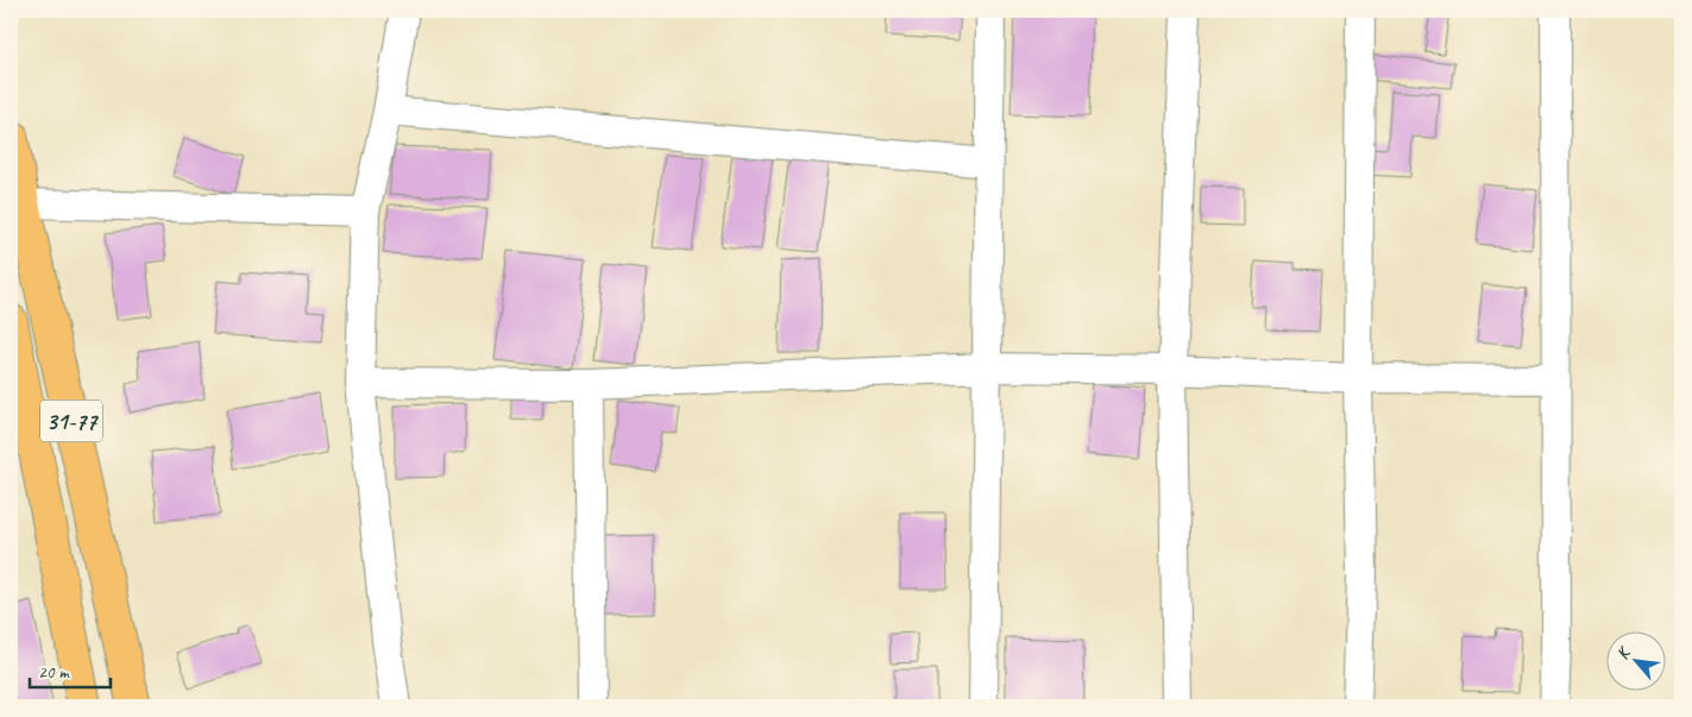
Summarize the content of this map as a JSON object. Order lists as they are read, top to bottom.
{
  "streets": {
    "main road": ["31-77"]
  },
  "scale_bar": "20 m",
  "north": "top left"
}
